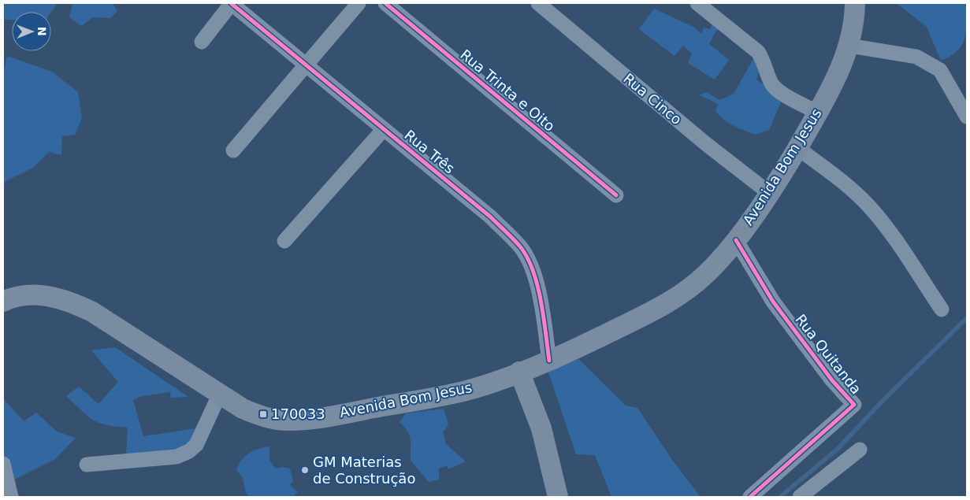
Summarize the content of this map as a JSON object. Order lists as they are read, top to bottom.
{
  "streets": {
    "main road": ["Avenida Bom Jesus"],
    "street": [
      "Rua Trinta e Oito",
      "Rua Cinco",
      "Rua Três",
      "Rua Quitanda"
    ]
  },
  "crossings": [
    ["Rua Cinco", "Avenida Bom Jesus"],
    ["Rua Três", "Avenida Bom Jesus"],
    ["Avenida Bom Jesus", "Rua Quitanda"]
  ],
  "places": {
    "transit": ["170033"],
    "other": ["GM Materias de Construção"]
  },
  "north": "right"
}
